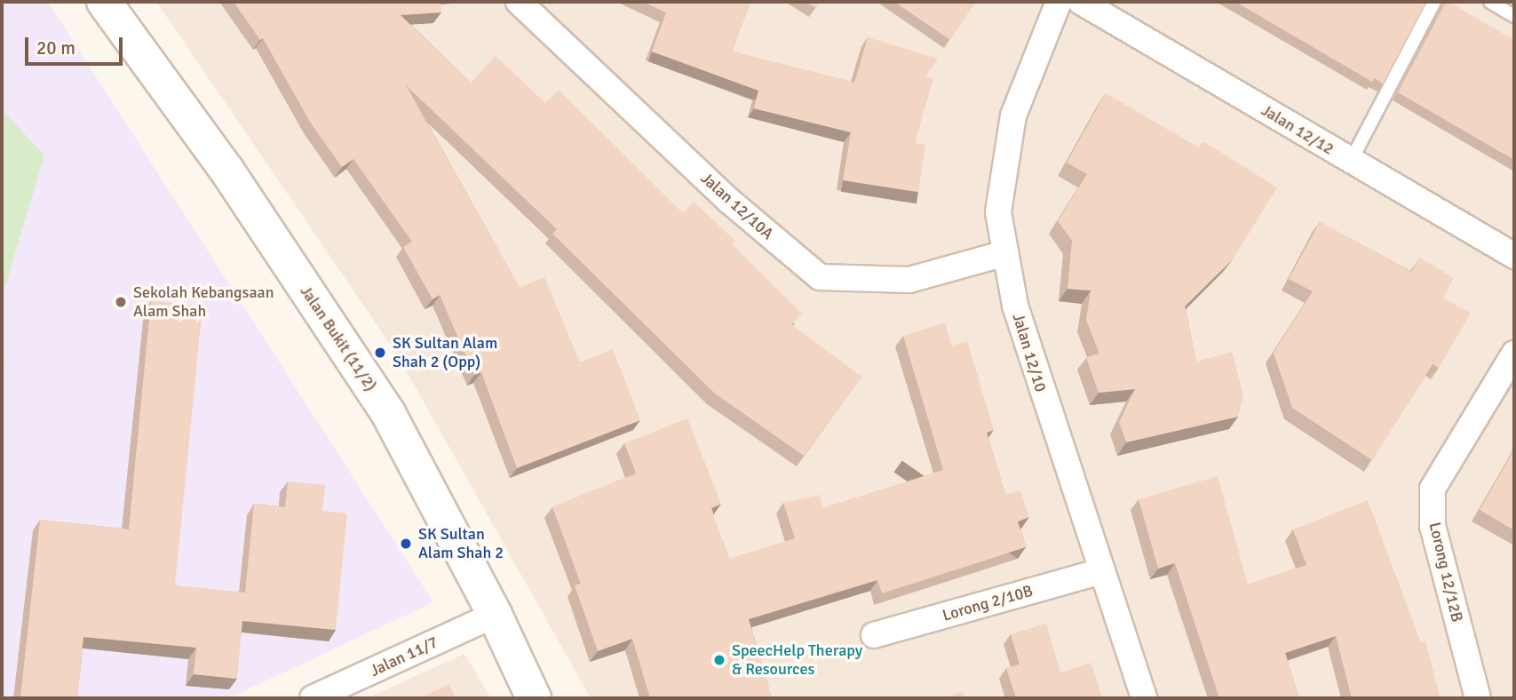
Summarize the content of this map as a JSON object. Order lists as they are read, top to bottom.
{
  "streets": {
    "street": [
      "Jalan 12/12",
      "Jalan 12/10A",
      "Jalan Bukit (11/2)",
      "Jalan 12/10",
      "Lorong 12/12B",
      "Lorong 2/10B",
      "Jalan 11/7"
    ]
  },
  "crossings": [
    ["Jalan 12/10A", "Jalan 12/10"],
    ["Jalan Bukit (11/2)", "Jalan 11/7"],
    ["Jalan 12/10", "Lorong 2/10B"]
  ],
  "places": [
    "Sekolah Kebangsaan Alam Shah",
    "SK Sultan Alam Shah 2 (Opp)",
    "SK Sultan Alam Shah 2",
    "SpeecHelp Therapy & Resources"
  ],
  "scale_bar": "20 m"
}
